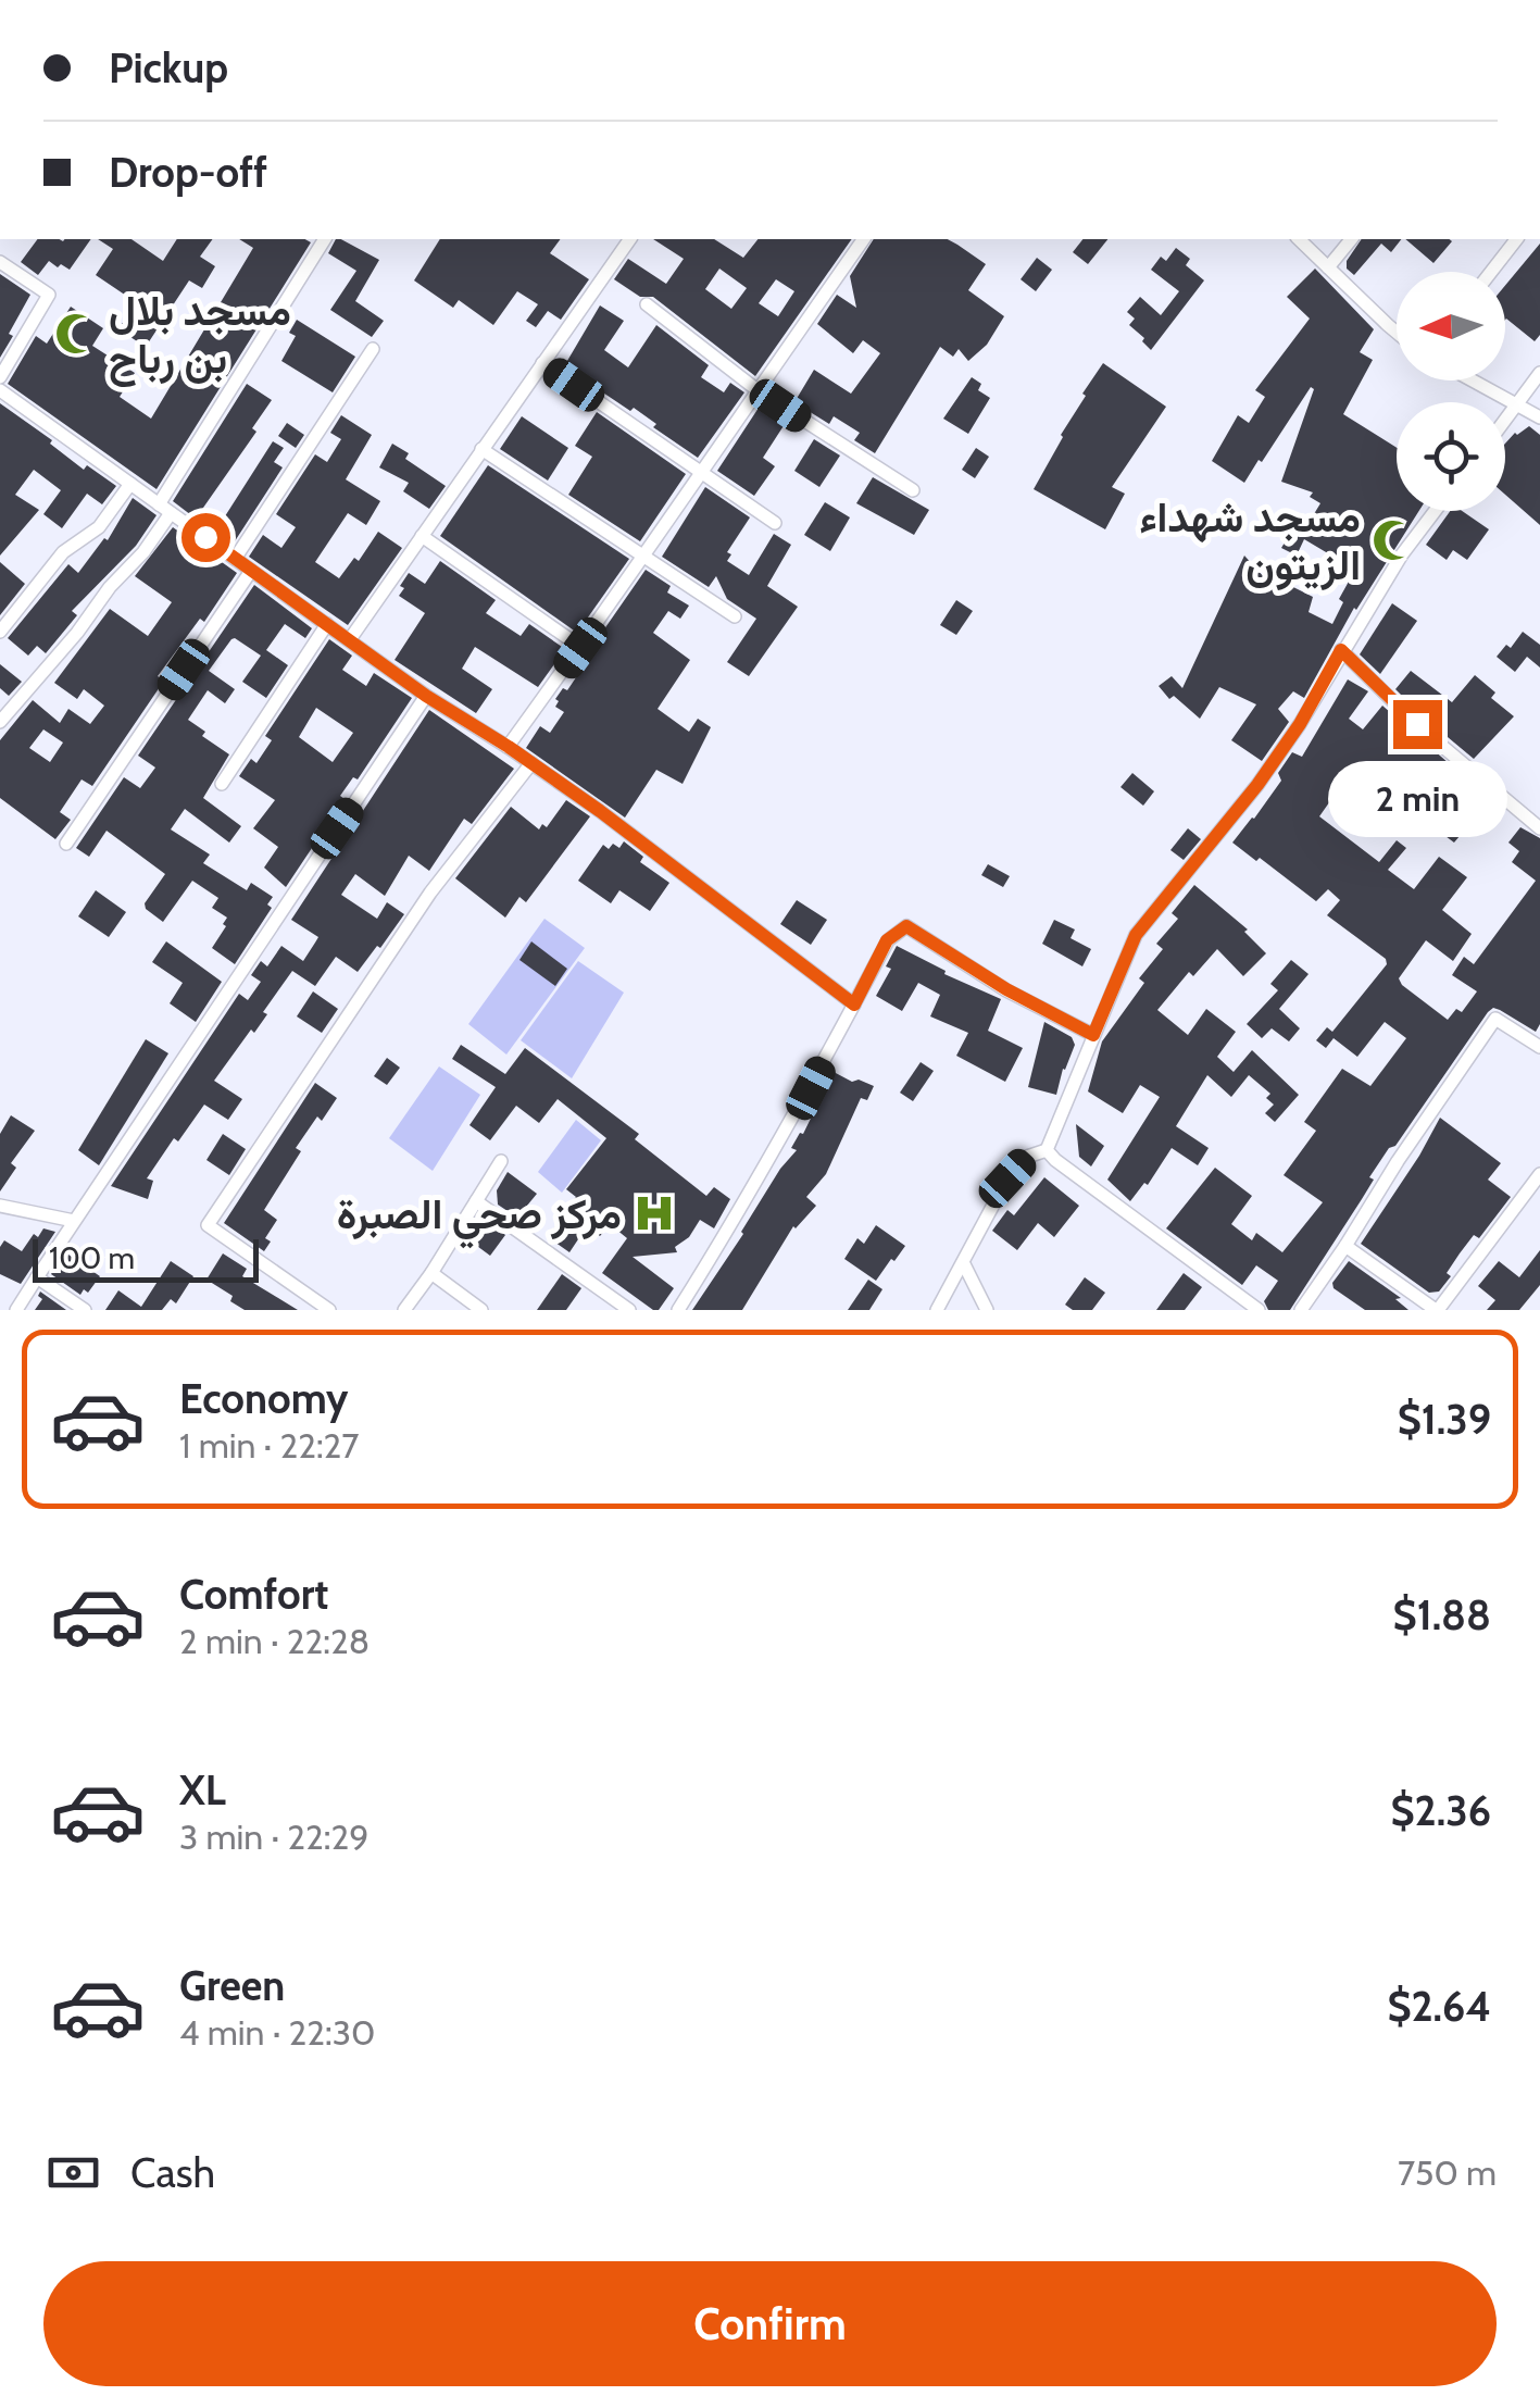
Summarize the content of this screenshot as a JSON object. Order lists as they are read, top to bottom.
{
  "places": {
    "mosque": ["مسجد بلال بن رباح", "مسجد شهداء الزيتون"],
    "hospital": ["مركز صحي الصبرة"]
  },
  "scale_bar": "100 m",
  "north": "left",
  "page": {
    "banner": ["Pickup", "Drop-off"],
    "bubble": "2 min",
    "scale": "100 m",
    "list": [
      {
        "name": "Economy",
        "note": "1 min · 22:27",
        "value": "$1.39"
      },
      {
        "name": "Comfort",
        "note": "2 min · 22:28",
        "value": "$1.88"
      },
      {
        "name": "XL",
        "note": "3 min · 22:29",
        "value": "$2.36"
      },
      {
        "name": "Green",
        "note": "4 min · 22:30",
        "value": "$2.64"
      }
    ],
    "pay": ["Cash", "750 m"],
    "buttons": "Confirm"
  }
}
